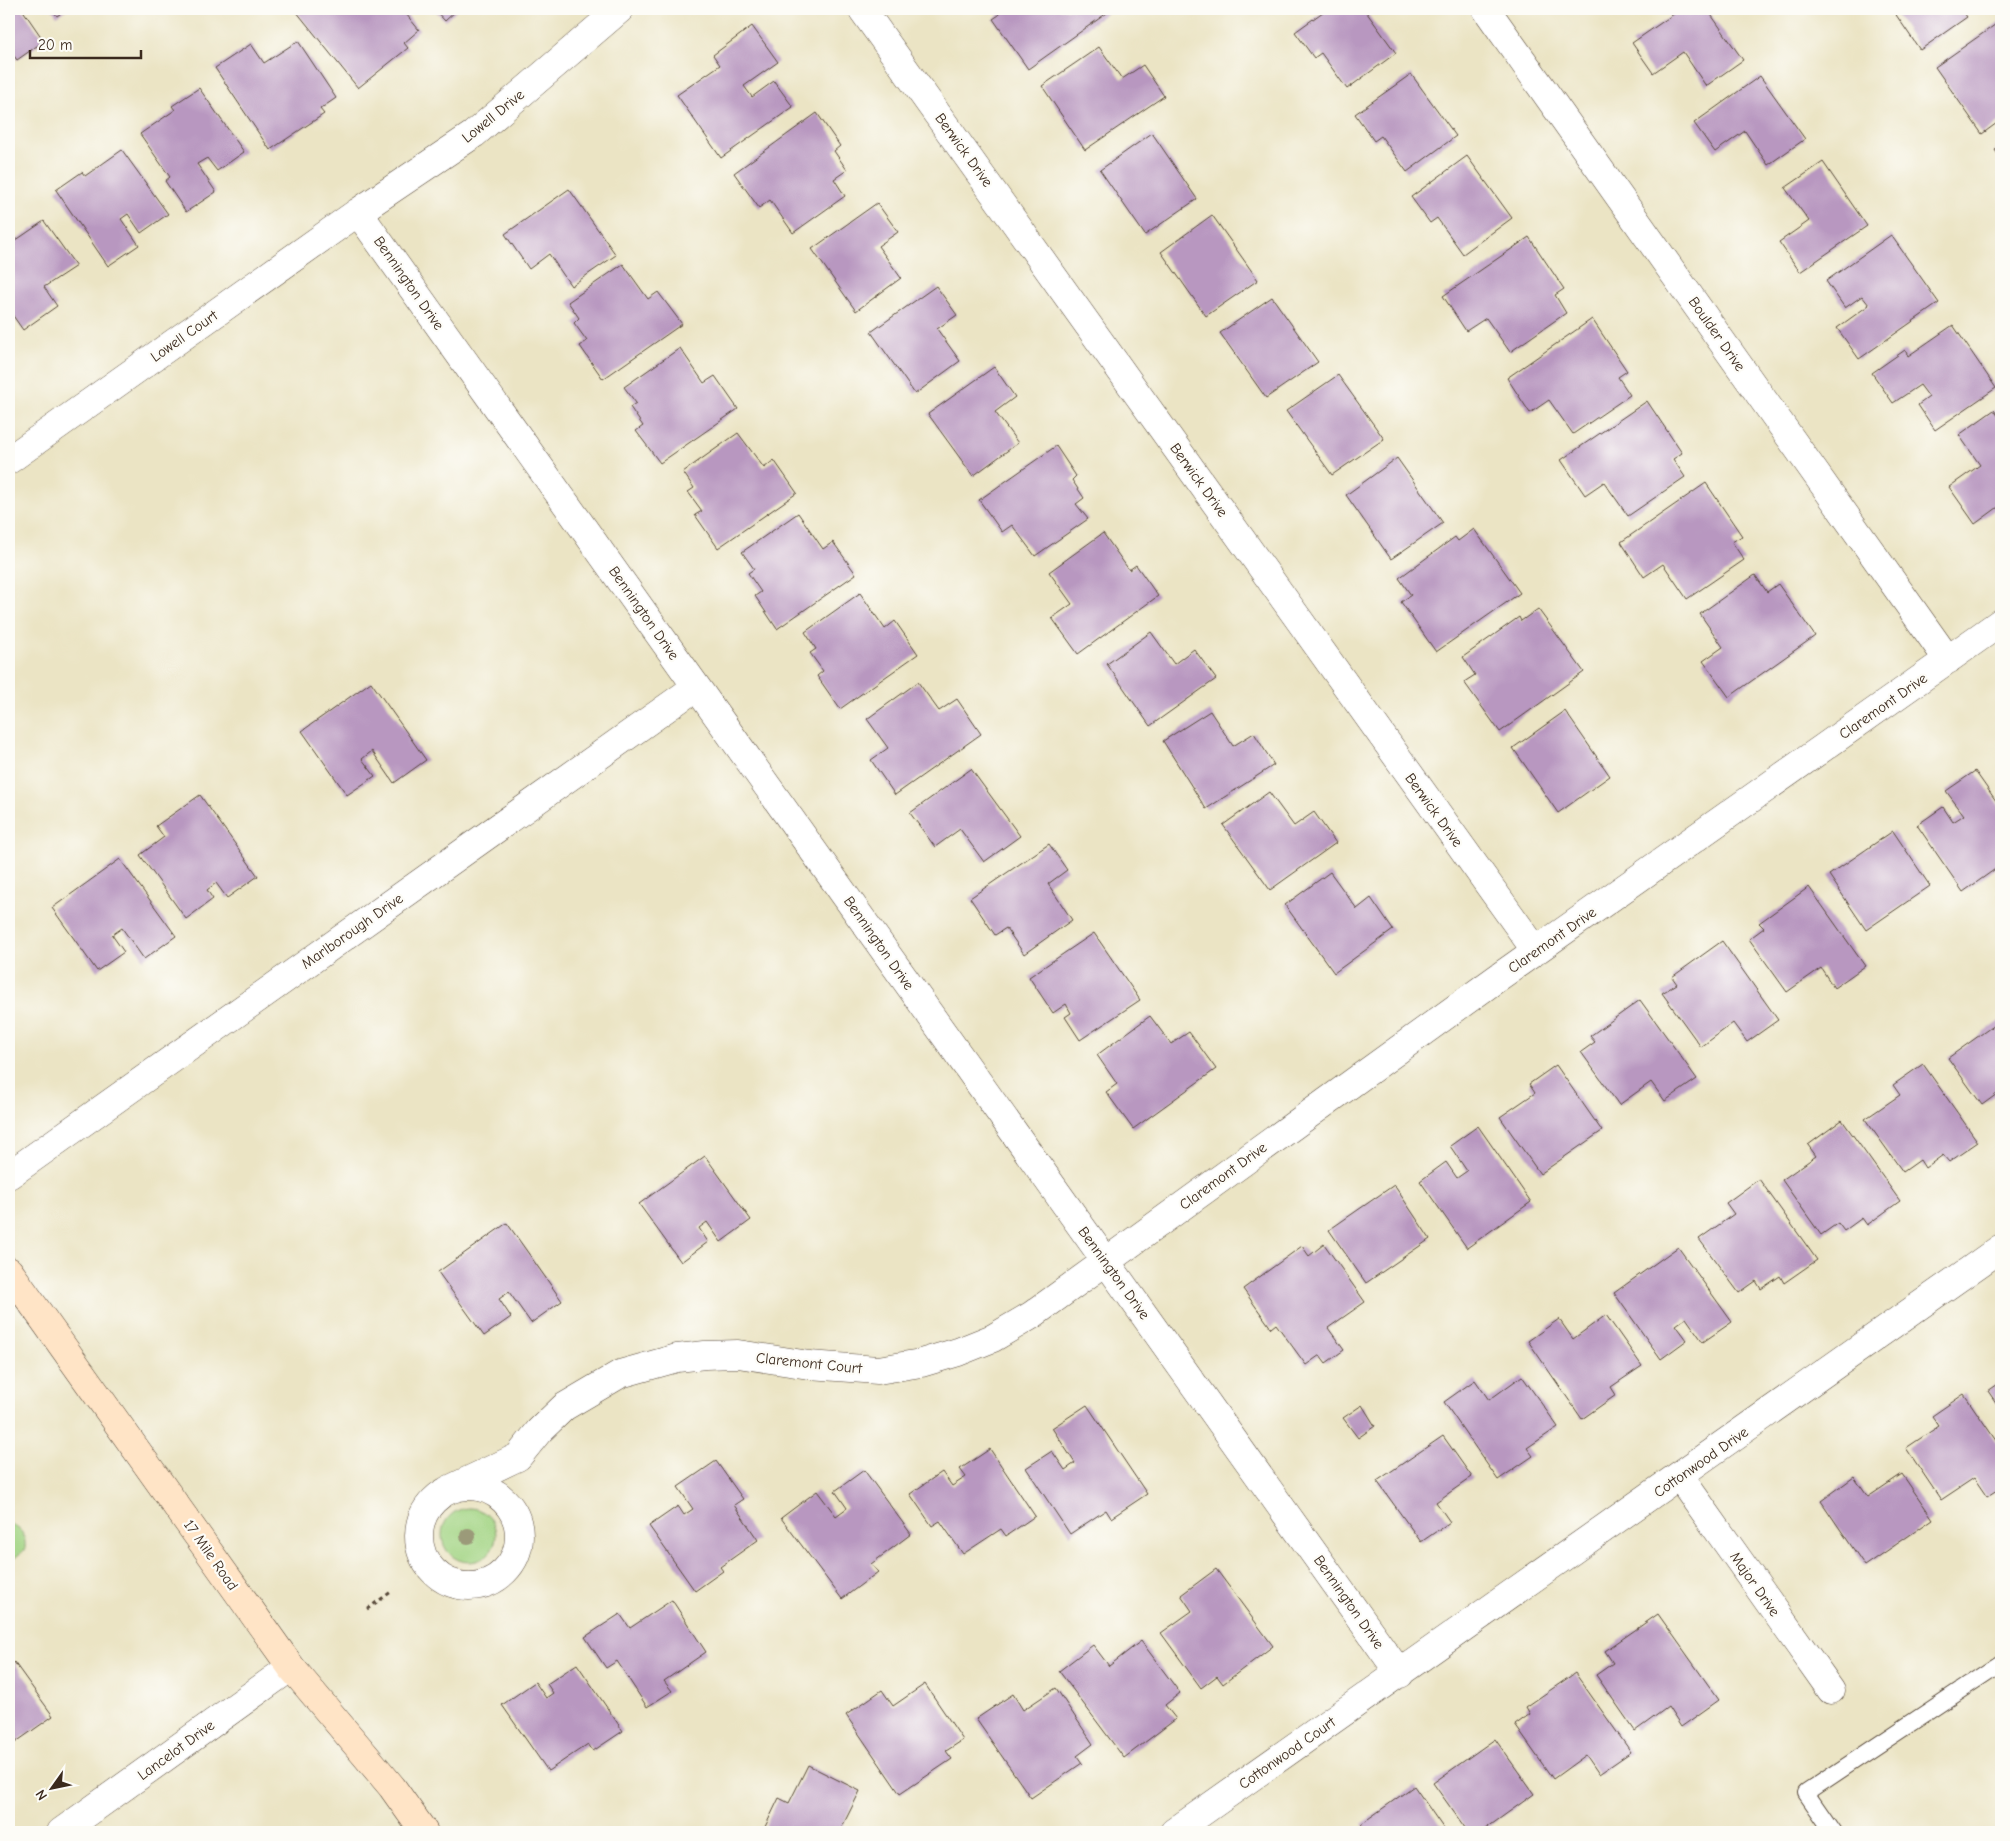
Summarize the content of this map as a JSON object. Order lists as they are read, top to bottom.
{
  "streets": {
    "main road": ["17 Mile Road"],
    "street": [
      "Lowell Drive",
      "Berwick Drive",
      "Bennington Drive",
      "Boulder Drive",
      "Lowell Court",
      "Claremont Drive",
      "Marlborough Drive",
      "Claremont Court",
      "Cottonwood Drive",
      "Major Drive",
      "Lancelot Drive",
      "Cottonwood Court"
    ]
  },
  "crossings": [
    ["Lowell Drive", "Bennington Drive"],
    ["Lowell Drive", "Lowell Court"],
    ["Berwick Drive", "Claremont Drive"],
    ["Bennington Drive", "Lowell Court"],
    ["Bennington Drive", "Claremont Drive"],
    ["Bennington Drive", "Marlborough Drive"],
    ["Bennington Drive", "Claremont Court"],
    ["Bennington Drive", "Cottonwood Drive"],
    ["Bennington Drive", "Cottonwood Court"],
    ["Boulder Drive", "Claremont Drive"],
    ["Claremont Drive", "Claremont Court"],
    ["Cottonwood Drive", "Major Drive"],
    ["Cottonwood Drive", "Cottonwood Court"],
    ["17 Mile Road", "Lancelot Drive"]
  ],
  "scale_bar": "20 m",
  "north": "bottom left"
}
